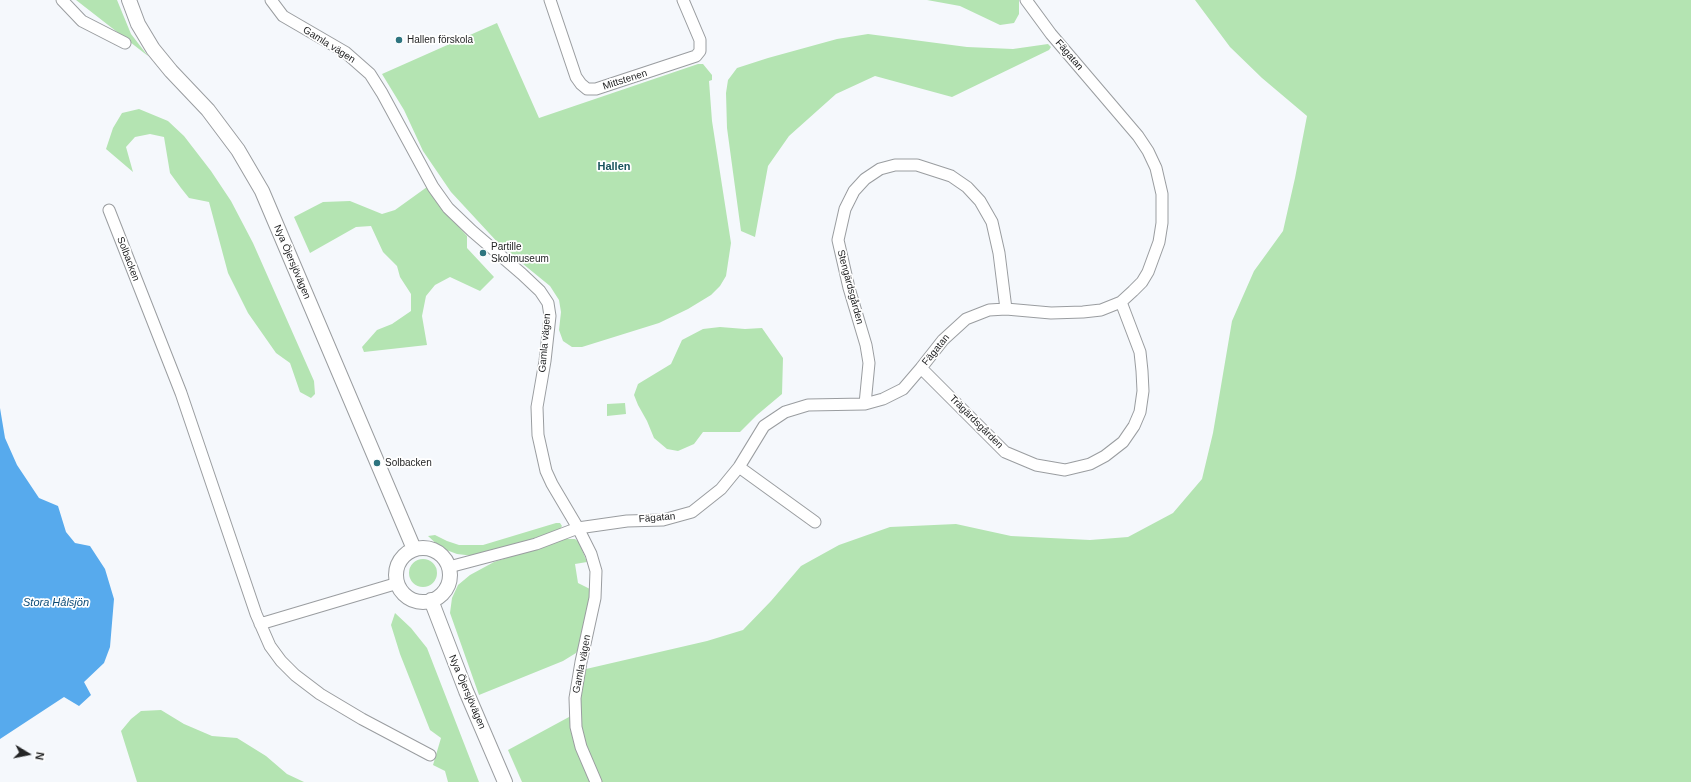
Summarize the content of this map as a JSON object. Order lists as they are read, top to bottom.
{
  "streets": {
    "street": [
      "Gamla vägen",
      "Fägatan",
      "Mittstenen",
      "Solbacken",
      "Nya Öjersjövägen",
      "Stengärdsgården",
      "Trägärdsgården"
    ]
  },
  "crossings": [
    ["Gamla vägen", "Fägatan"],
    ["Fägatan", "Nya Öjersjövägen"],
    ["Fägatan", "Stengärdsgården"],
    ["Fägatan", "Trägärdsgården"]
  ],
  "districts": ["Hallen"],
  "water": ["Stora Hålsjön"],
  "places": ["Hallen förskola", "Partille Skolmuseum", "Solbacken"],
  "north": "right"
}
